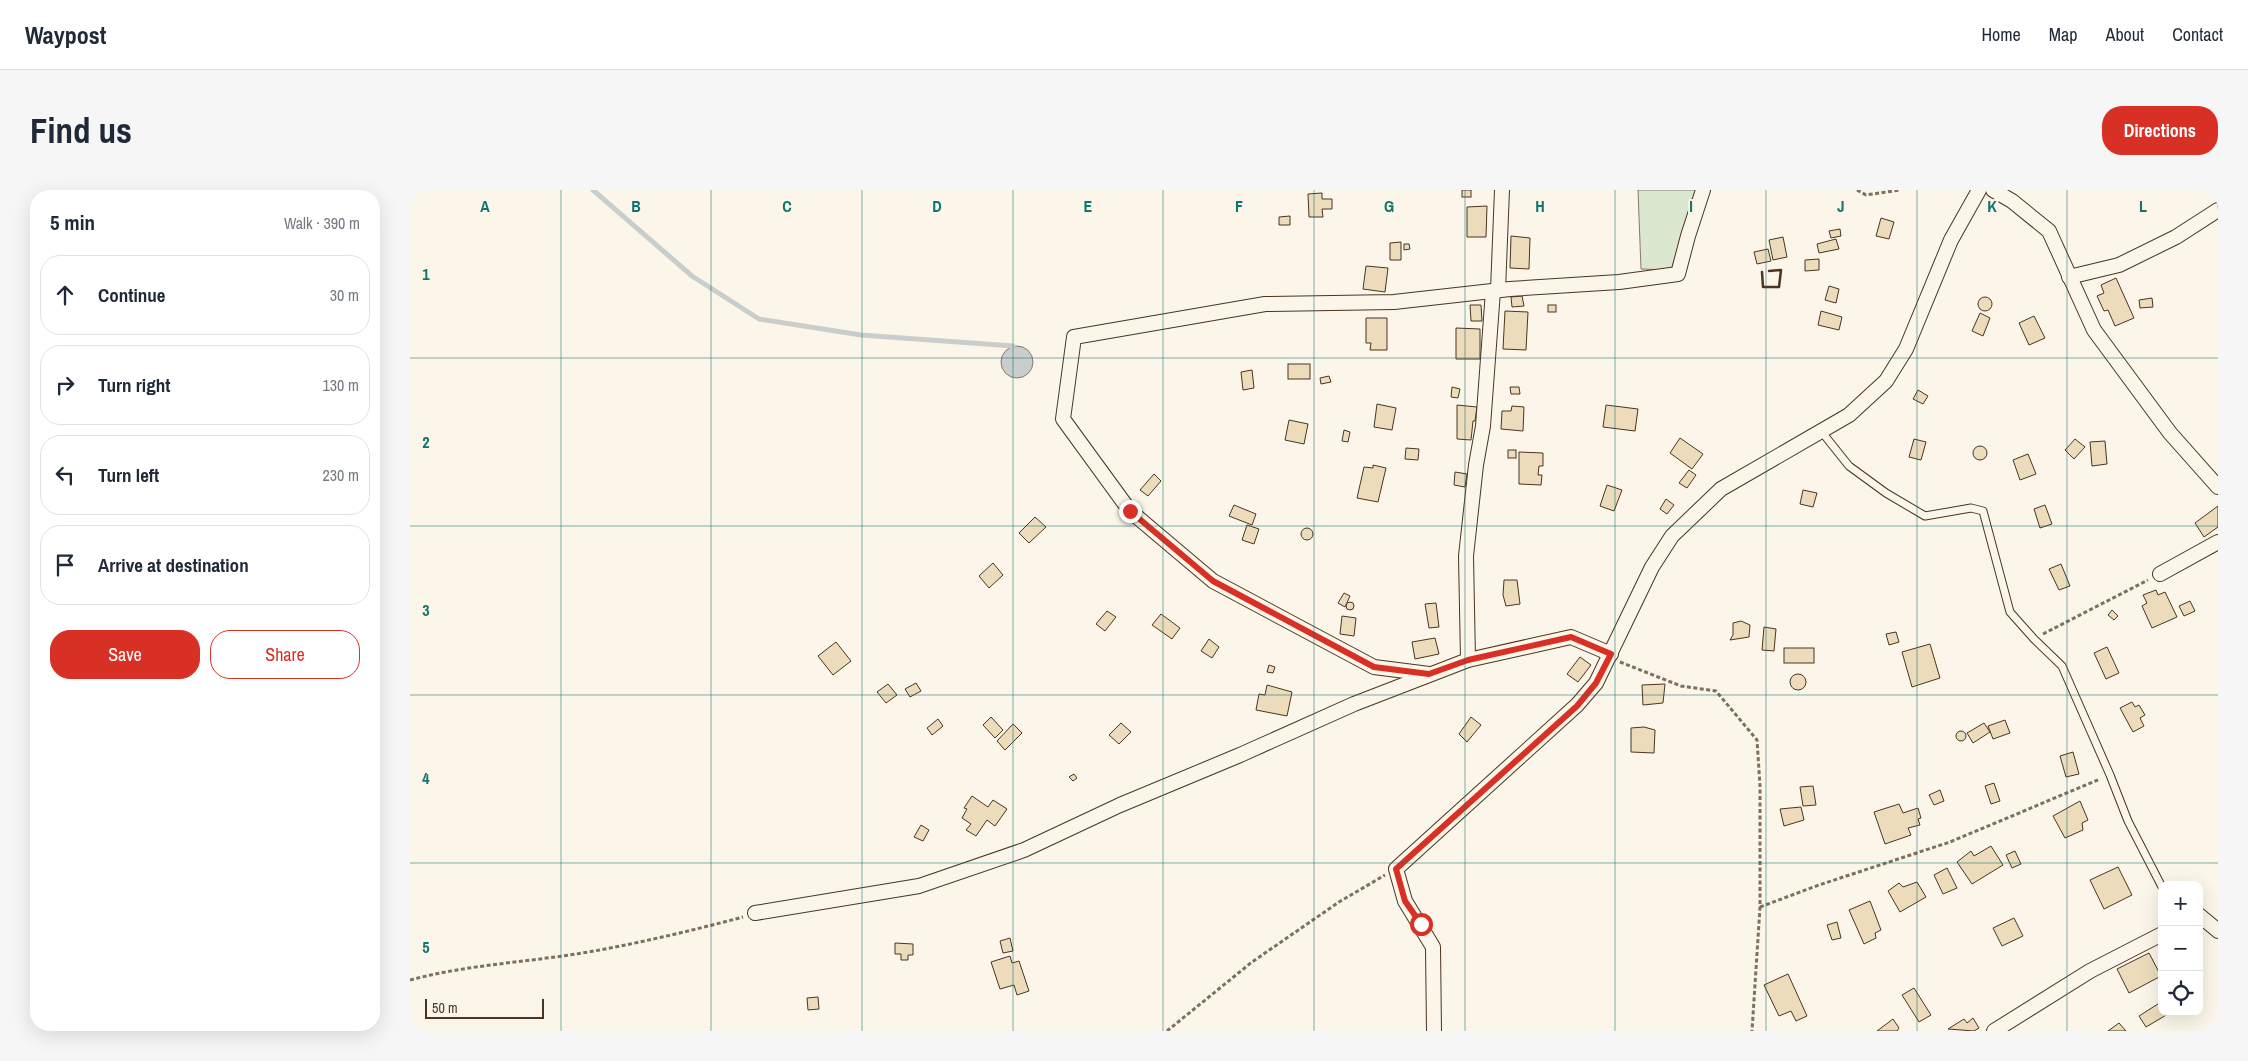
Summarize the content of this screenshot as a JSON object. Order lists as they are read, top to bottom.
{
  "scale_bar": "50 m",
  "page": {
    "header": "Waypost",
    "nav": [
      "Home",
      "Map",
      "About",
      "Contact"
    ],
    "buttons": [
      "Directions",
      ["Save", "Share"]
    ],
    "title": "Find us",
    "heading": ["5 min", "Walk · 390 m"],
    "list": [
      ["Continue", "30 m"],
      ["Turn right", "130 m"],
      ["Turn left", "230 m"],
      "Arrive at destination"
    ],
    "map_buttons": ["+", "−"],
    "scale": "50 m"
  },
  "grid": {
    "columns": [
      "A",
      "B",
      "C",
      "D",
      "E",
      "F",
      "G",
      "H",
      "I",
      "J",
      "K",
      "L"
    ],
    "rows": [
      "1",
      "2",
      "3",
      "4",
      "5"
    ]
  }
}
